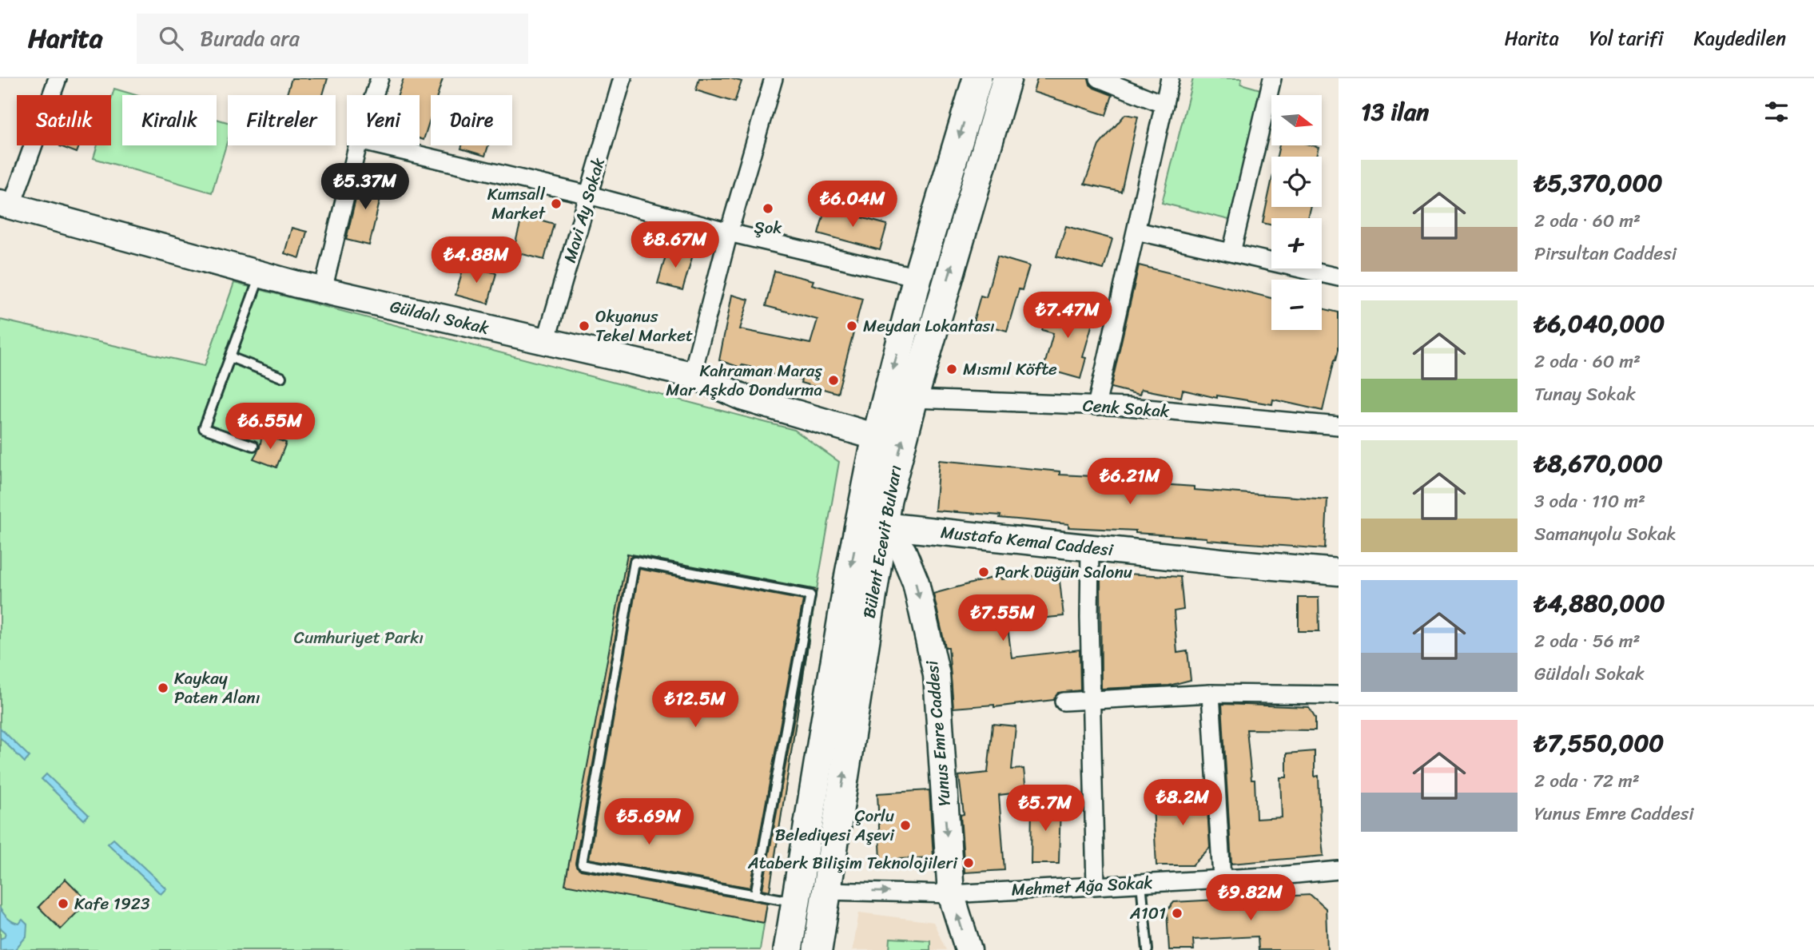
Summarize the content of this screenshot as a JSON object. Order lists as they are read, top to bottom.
{
  "streets": {
    "main road": ["Bülent Ecevit Bulvarı"],
    "street": [
      "Mavi Ay Sokak",
      "Güldalı Sokak",
      "Cenk Sokak",
      "Mustafa Kemal Caddesi",
      "Yunus Emre Caddesi",
      "Mehmet Ağa Sokak"
    ]
  },
  "crossings": [
    ["Mavi Ay Sokak", "Güldalı Sokak"],
    ["Cenk Sokak", "Bülent Ecevit Bulvarı"],
    ["Mustafa Kemal Caddesi", "Bülent Ecevit Bulvarı"],
    ["Mustafa Kemal Caddesi", "Yunus Emre Caddesi"],
    ["Bülent Ecevit Bulvarı", "Yunus Emre Caddesi"],
    ["Bülent Ecevit Bulvarı", "Mehmet Ağa Sokak"],
    ["Yunus Emre Caddesi", "Mehmet Ağa Sokak"]
  ],
  "parks": ["Cumhuriyet Parkı"],
  "places": [
    "Kumsall Market",
    "Şok",
    "Okyanus Tekel Market",
    "Meydan Lokantası",
    "Mısmıl Köfte",
    "Kahraman Maraş Mar Aşkdo Dondurma",
    "Park Düğün Salonu",
    "Kaykay Paten Alanı",
    "Çorlu Belediyesi Aşevi",
    "Ataberk Bilişim Teknolojileri",
    "Kafe 1923",
    "A101"
  ],
  "north": "right",
  "page": {
    "header": "Harita",
    "search": "Burada ara",
    "nav": ["Harita", "Yol tarifi", "Kaydedilen"],
    "heading": "13 ilan",
    "map_buttons": ["+", "−"],
    "chip": [
      "Satılık",
      "Kiralık",
      "Filtreler",
      "Yeni",
      "Daire"
    ],
    "list": [
      {
        "name": "₺5,370,000",
        "note": "2 oda · 60 m² · Pirsultan Caddesi"
      },
      {
        "name": "₺6,040,000",
        "note": "2 oda · 60 m² · Tunay Sokak"
      },
      {
        "name": "₺8,670,000",
        "note": "3 oda · 110 m² · Samanyolu Sokak"
      },
      {
        "name": "₺4,880,000",
        "note": "2 oda · 56 m² · Güldalı Sokak"
      },
      {
        "name": "₺7,550,000",
        "note": "2 oda · 72 m² · Yunus Emre Caddesi"
      }
    ],
    "price": [
      "₺5.37M",
      "₺6.04M",
      "₺8.67M",
      "₺4.88M",
      "₺7.47M",
      "₺6.55M",
      "₺6.21M",
      "₺7.55M",
      "₺12.5M",
      "₺8.2M",
      "₺5.7M",
      "₺5.69M",
      "₺9.82M"
    ]
  }
}
